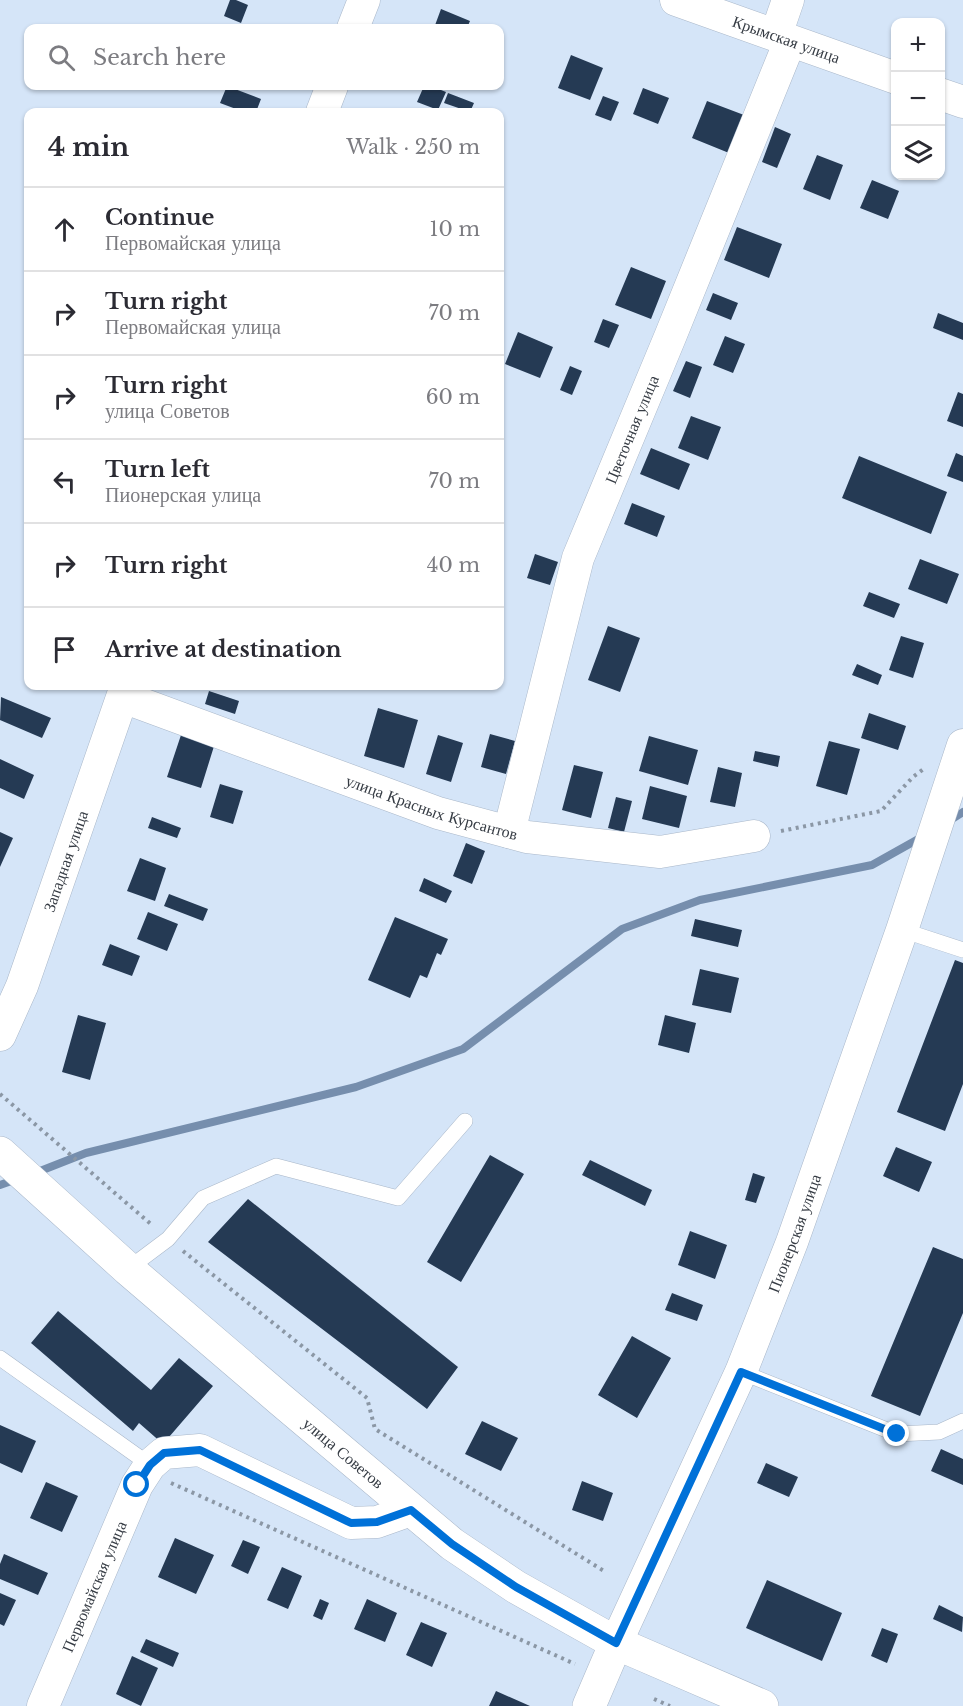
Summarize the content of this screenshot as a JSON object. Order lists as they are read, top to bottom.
{
  "streets": {
    "main road": ["Пионерская улица", "улица Советов"],
    "street": [
      "Крымская улица",
      "Цветочная улица",
      "улица Красных Курсантов",
      "Западная улица",
      "Первомайская улица"
    ]
  },
  "crossings": [
    ["Крымская улица", "Цветочная улица"],
    ["Цветочная улица", "улица Красных Курсантов"],
    ["улица Красных Курсантов", "Западная улица"],
    ["Пионерская улица", "улица Советов"]
  ],
  "page": {
    "map_buttons": ["+", "−"],
    "search": "Search here",
    "heading": ["4 min", "Walk · 250 m"],
    "list": [
      ["Continue", "Первомайская улица", "10 m"],
      ["Turn right", "Первомайская улица", "70 m"],
      ["Turn right", "улица Советов", "60 m"],
      ["Turn left", "Пионерская улица", "70 m"],
      ["Turn right", "40 m"],
      "Arrive at destination"
    ]
  }
}
